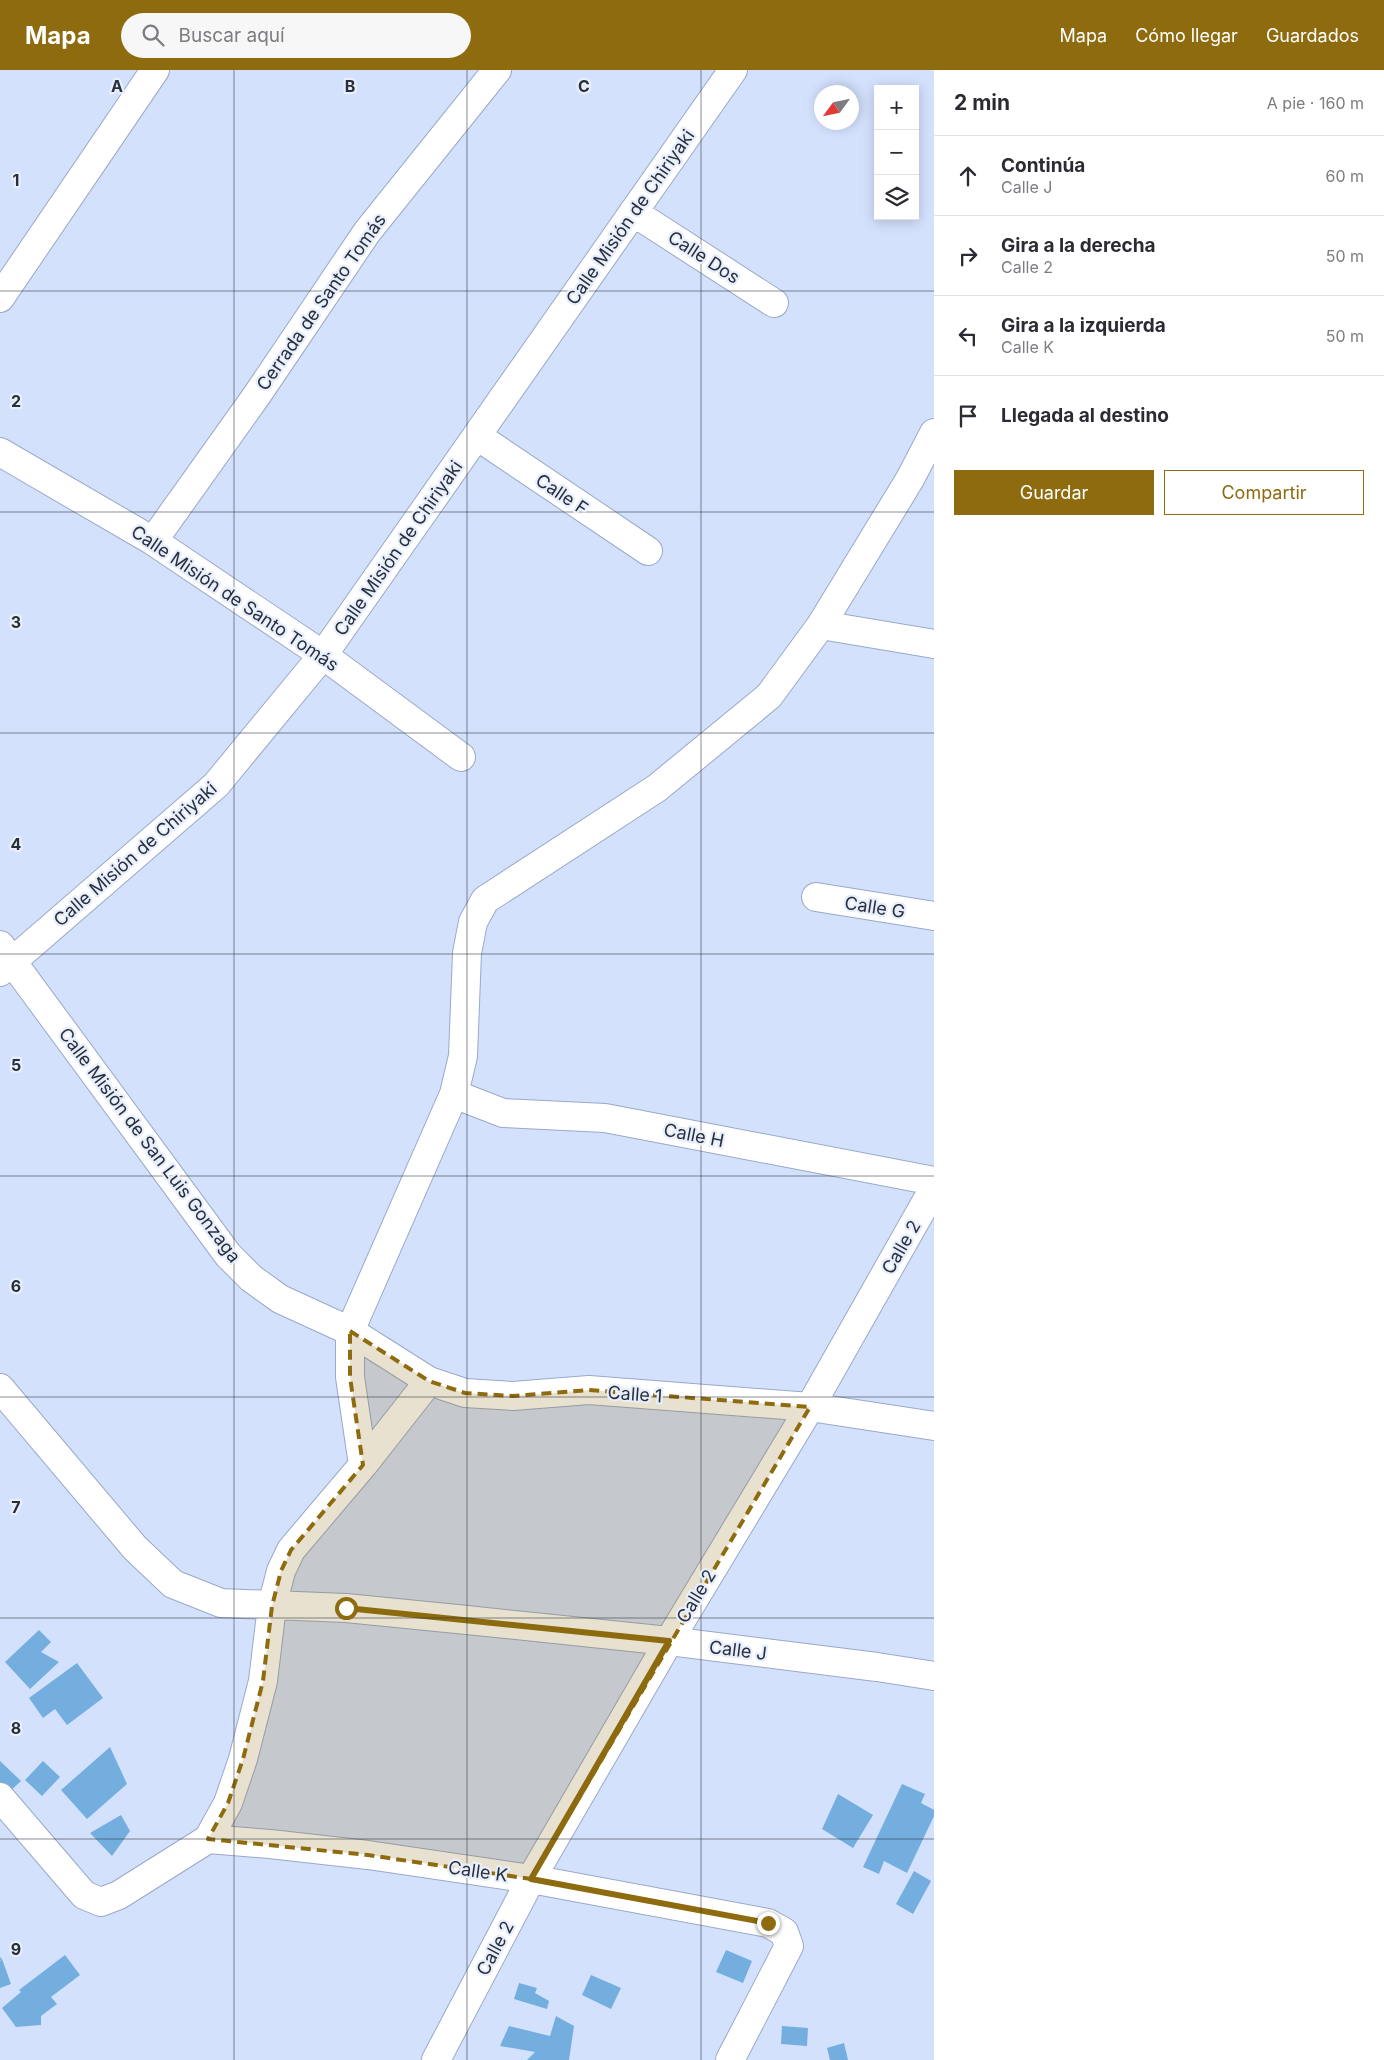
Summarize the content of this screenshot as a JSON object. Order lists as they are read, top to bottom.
{
  "streets": {
    "street": [
      "Calle Misión de Chiriyaki",
      "Calle Dos",
      "Cerrada de Santo Tomás",
      "Calle F",
      "Calle Misión de Santo Tomás",
      "Calle G",
      "Calle H",
      "Calle Misión de San Luis Gonzaga",
      "Calle 2",
      "Calle 1",
      "Calle J",
      "Calle K"
    ]
  },
  "crossings": [
    ["Calle Misión de Chiriyaki", "Calle Dos"],
    ["Calle Misión de Chiriyaki", "Calle F"],
    ["Calle Misión de Chiriyaki", "Calle Misión de Santo Tomás"],
    ["Calle Misión de Chiriyaki", "Calle Misión de San Luis Gonzaga"],
    ["Cerrada de Santo Tomás", "Calle Misión de Santo Tomás"],
    ["Calle Misión de San Luis Gonzaga", "Calle 1"],
    ["Calle 2", "Calle 1"],
    ["Calle 2", "Calle J"],
    ["Calle 2", "Calle K"]
  ],
  "north": "bottom left",
  "page": {
    "header": "Mapa",
    "search": "Buscar aquí",
    "nav": ["Mapa", "Cómo llegar", "Guardados"],
    "heading": ["2 min", "A pie · 160 m"],
    "map_buttons": ["+", "−"],
    "list": [
      ["Continúa", "Calle J", "60 m"],
      ["Gira a la derecha", "Calle 2", "50 m"],
      ["Gira a la izquierda", "Calle K", "50 m"],
      "Llegada al destino"
    ],
    "buttons": ["Guardar", "Compartir"]
  },
  "grid": {
    "columns": ["A", "B", "C"],
    "rows": [
      "1",
      "2",
      "3",
      "4",
      "5",
      "6",
      "7",
      "8",
      "9"
    ]
  }
}
